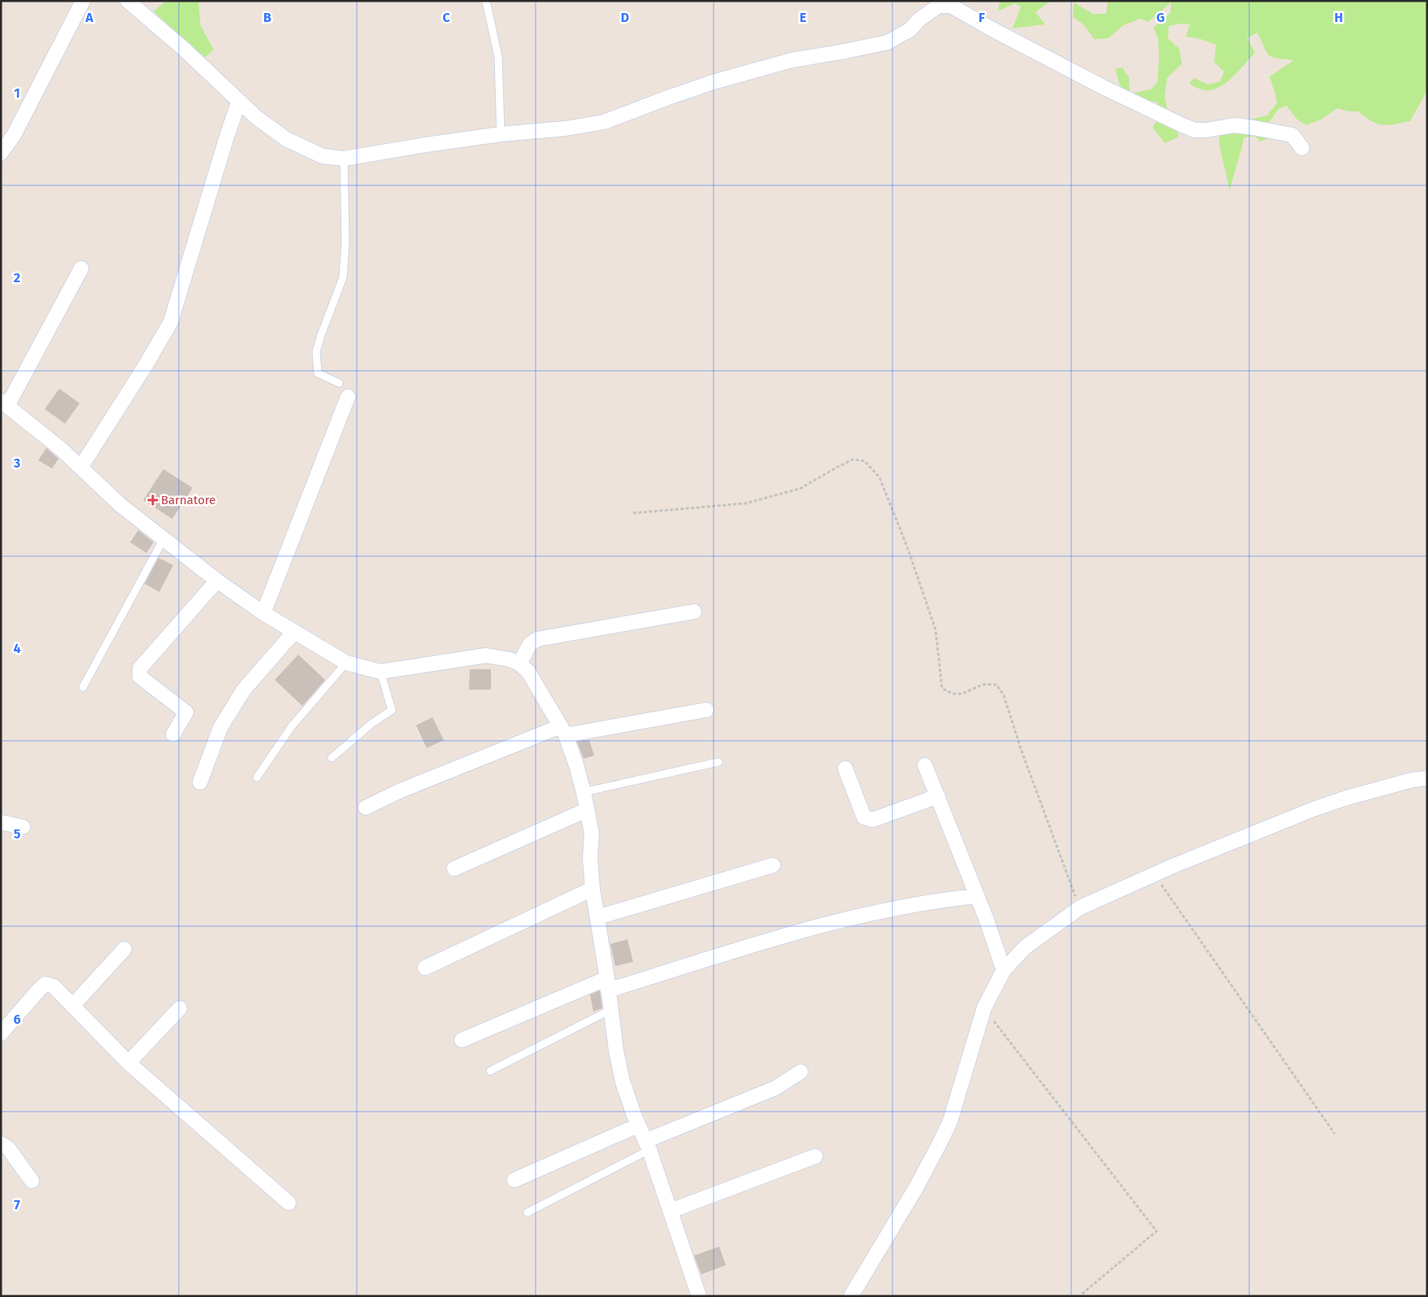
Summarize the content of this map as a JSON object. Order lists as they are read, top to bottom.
{
  "places": {
    "health": ["Barnatore"]
  },
  "grid": {
    "columns": [
      "A",
      "B",
      "C",
      "D",
      "E",
      "F",
      "G",
      "H"
    ],
    "rows": [
      "1",
      "2",
      "3",
      "4",
      "5",
      "6",
      "7"
    ]
  }
}
